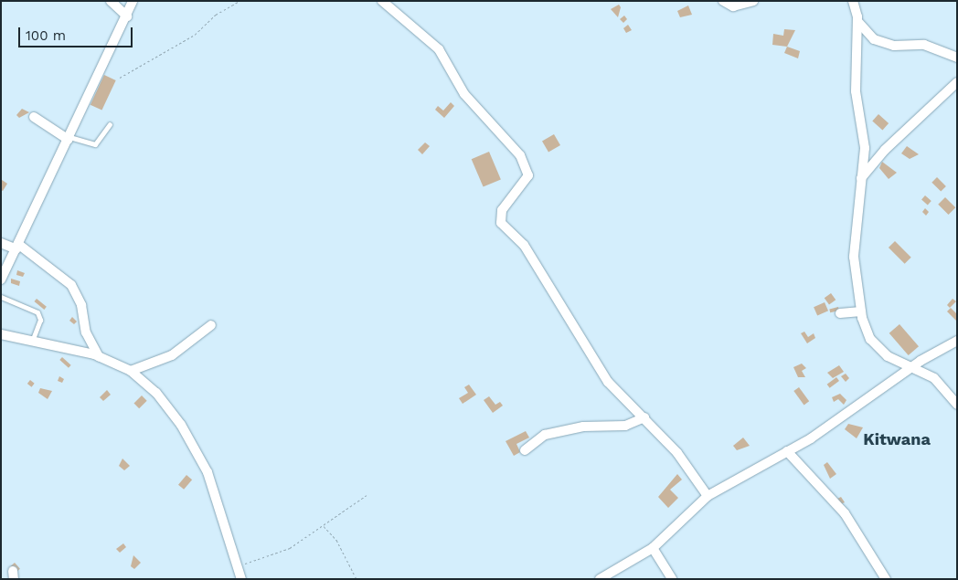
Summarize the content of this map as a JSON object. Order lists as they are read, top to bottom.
{
  "districts": ["Kitwana"],
  "scale_bar": "100 m"
}
